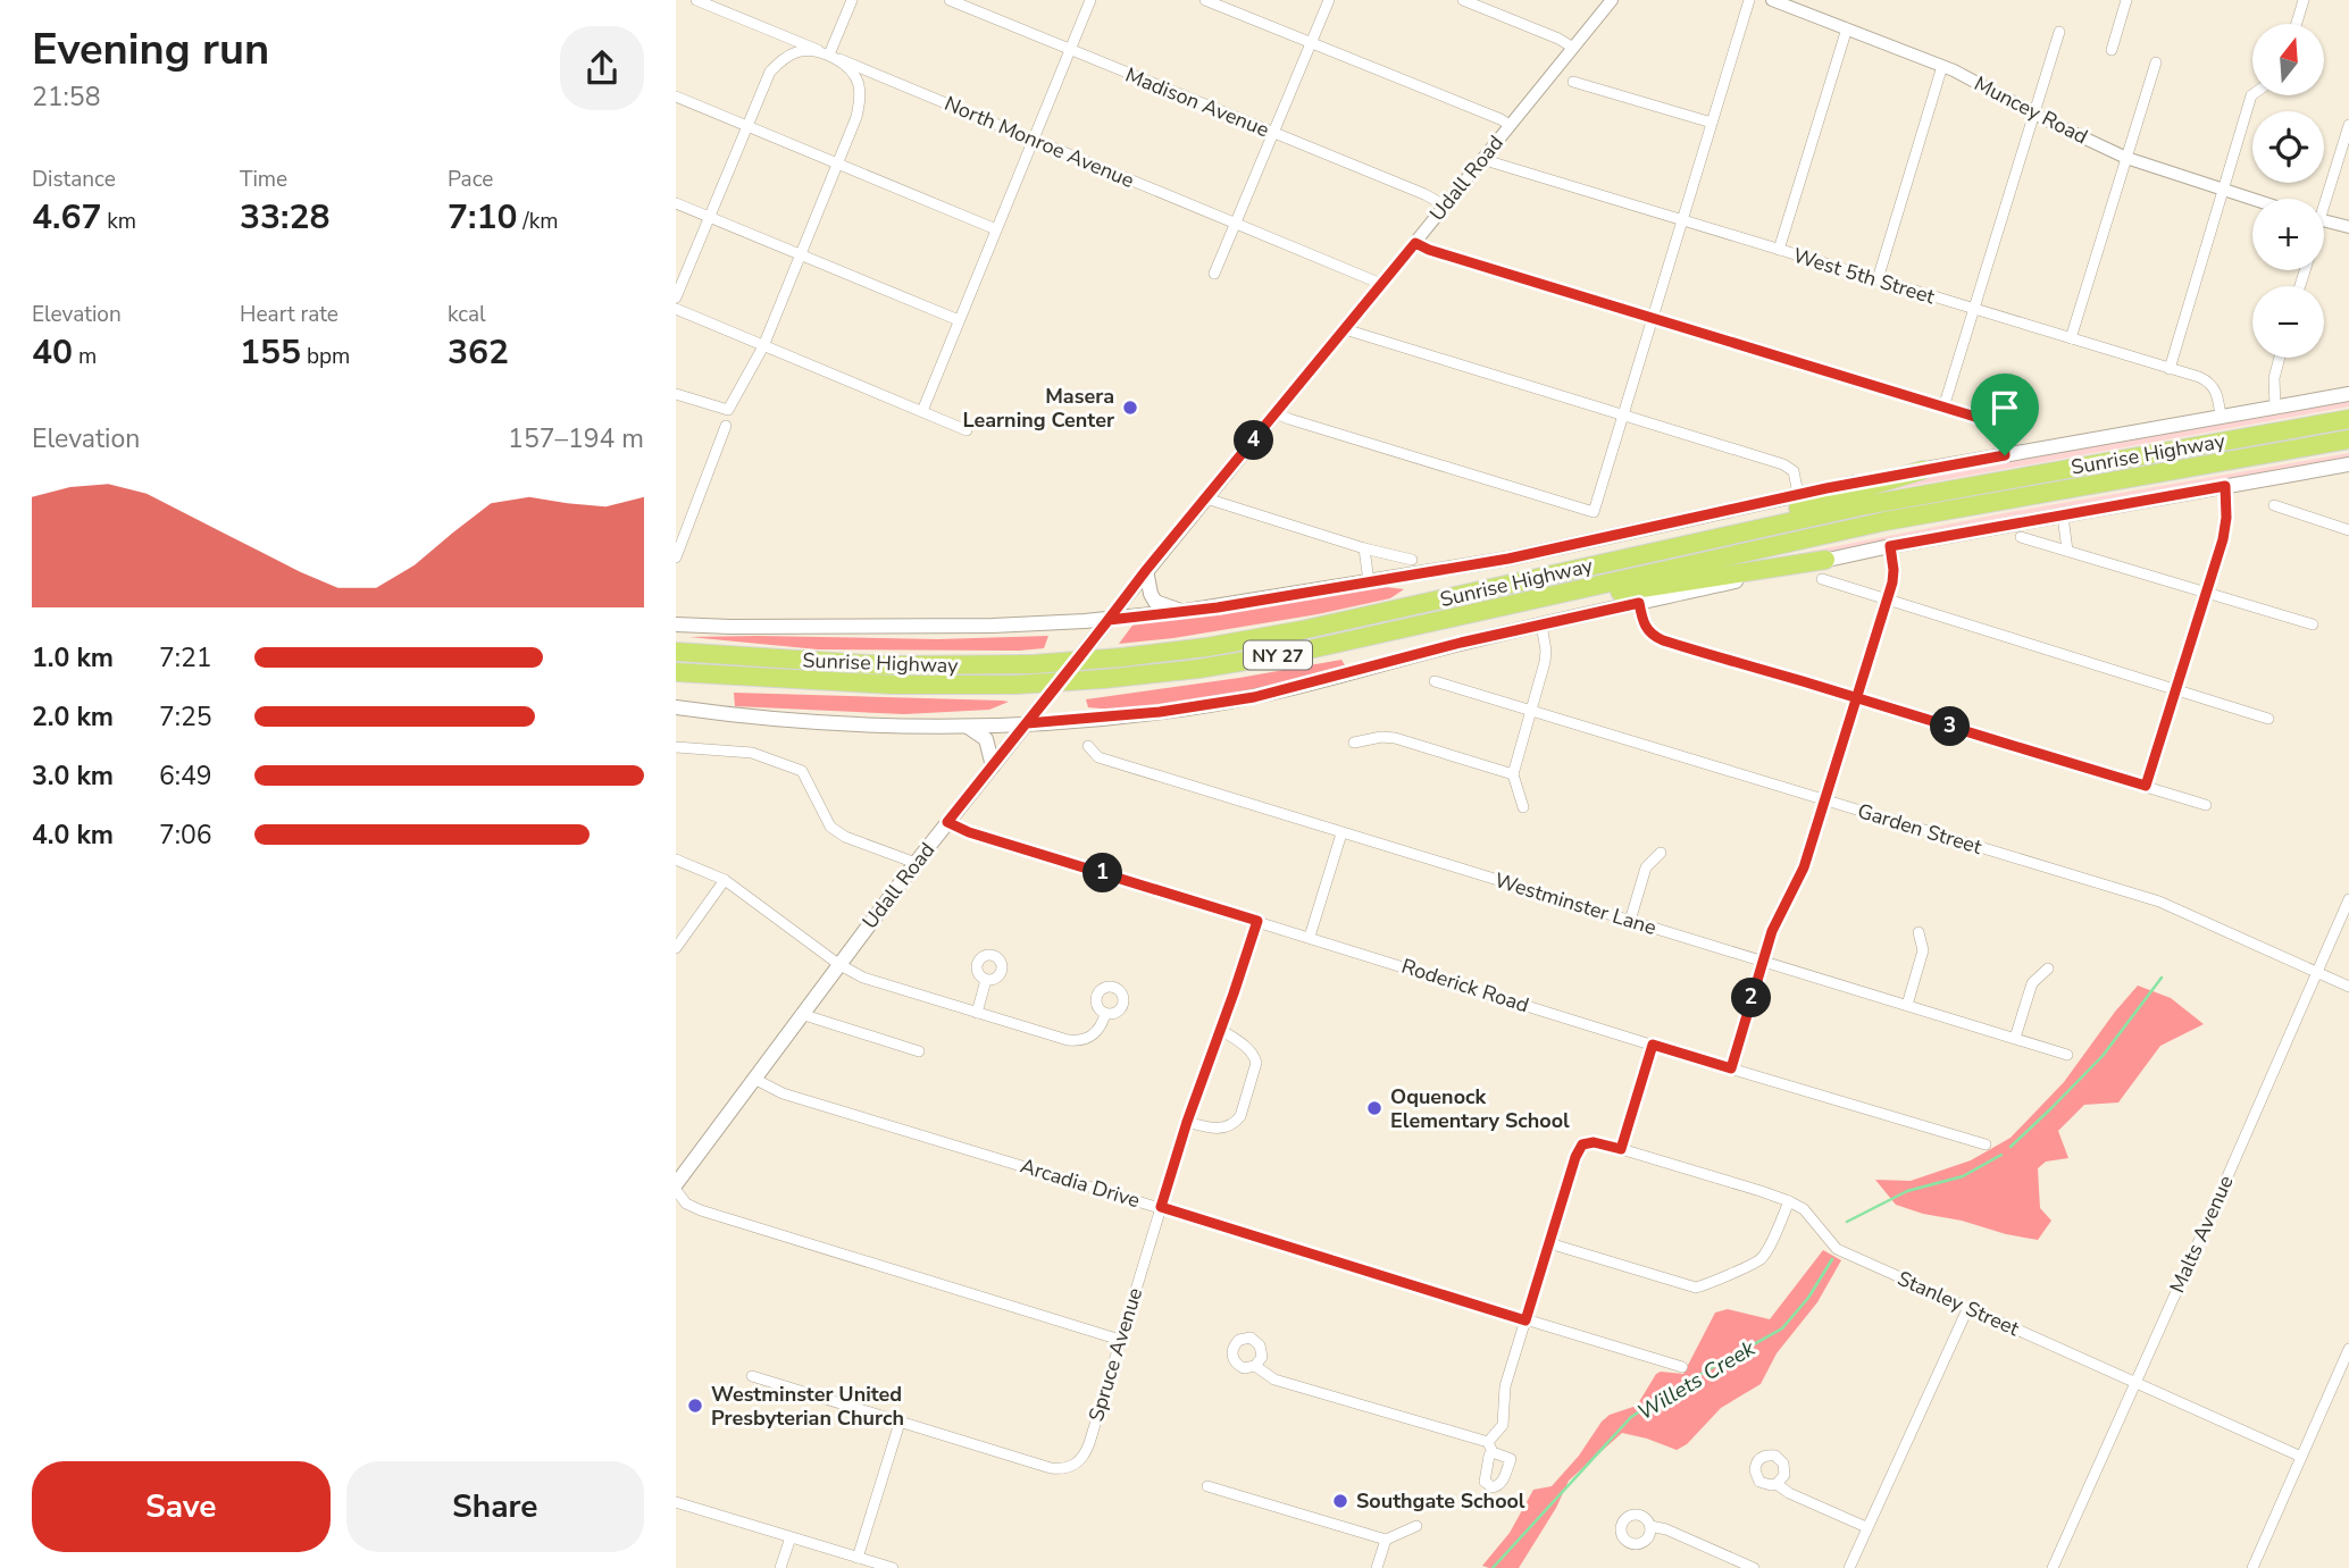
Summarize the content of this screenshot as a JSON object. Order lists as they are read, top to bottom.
{
  "streets": {
    "highway": ["Sunrise Highway", "NY 27"],
    "main road": ["Udall Road"],
    "street": [
      "Madison Avenue",
      "Muncey Road",
      "North Monroe Avenue",
      "West 5th Street",
      "Garden Street",
      "Westminster Lane",
      "Roderick Road",
      "Arcadia Drive",
      "Malts Avenue",
      "Stanley Street",
      "Spruce Avenue"
    ]
  },
  "crossings": [
    ["Madison Avenue", "Udall Road"],
    ["North Monroe Avenue", "Udall Road"],
    ["Udall Road", "West 5th Street"],
    ["Udall Road", "Sunrise Highway"],
    ["Udall Road", "Roderick Road"],
    ["Udall Road", "Arcadia Drive"],
    ["West 5th Street", "Sunrise Highway"],
    ["Garden Street", "Malts Avenue"],
    ["Roderick Road", "Spruce Avenue"],
    ["Arcadia Drive", "Spruce Avenue"],
    ["Malts Avenue", "Stanley Street"]
  ],
  "water": ["Willets Creek"],
  "places": [
    "Masera Learning Center",
    "Oquenock Elementary School",
    "Westminster United Presbyterian Church",
    "Southgate School"
  ],
  "north": "top",
  "page": {
    "heading": ["Evening run", "21:58"],
    "map_buttons": ["+", "−"],
    "stats": [
      ["Distance", "4.67 km"],
      ["Time", "33:28"],
      ["Pace", "7:10 /km"],
      ["Elevation", "40 m"],
      ["Heart rate", "155 bpm"],
      ["kcal", "362"]
    ],
    "chart": ["Elevation", "157–194 m"],
    "pins": [
      "4",
      "3",
      "1",
      "2"
    ],
    "list": [
      {
        "name": "1.0 km",
        "note": "7:21"
      },
      {
        "name": "2.0 km",
        "note": "7:25"
      },
      {
        "name": "3.0 km",
        "note": "6:49"
      },
      {
        "name": "4.0 km",
        "note": "7:06"
      }
    ],
    "buttons": ["Save", "Share"]
  }
}
